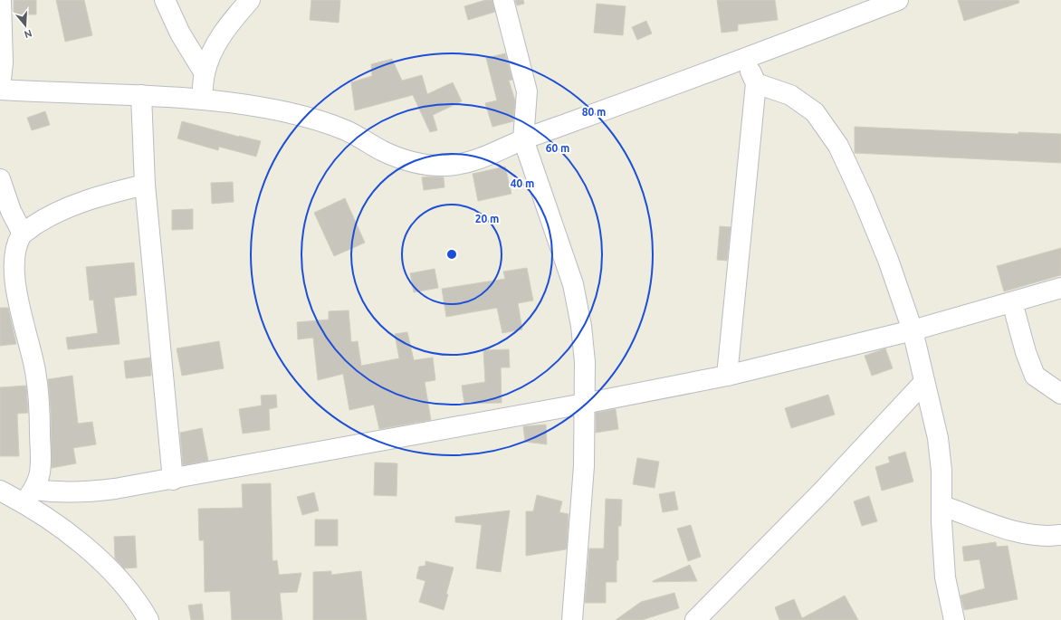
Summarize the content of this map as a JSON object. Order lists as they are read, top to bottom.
{
  "north": "bottom",
  "rings": [
    "80 m",
    "60 m",
    "40 m",
    "20 m"
  ]
}
